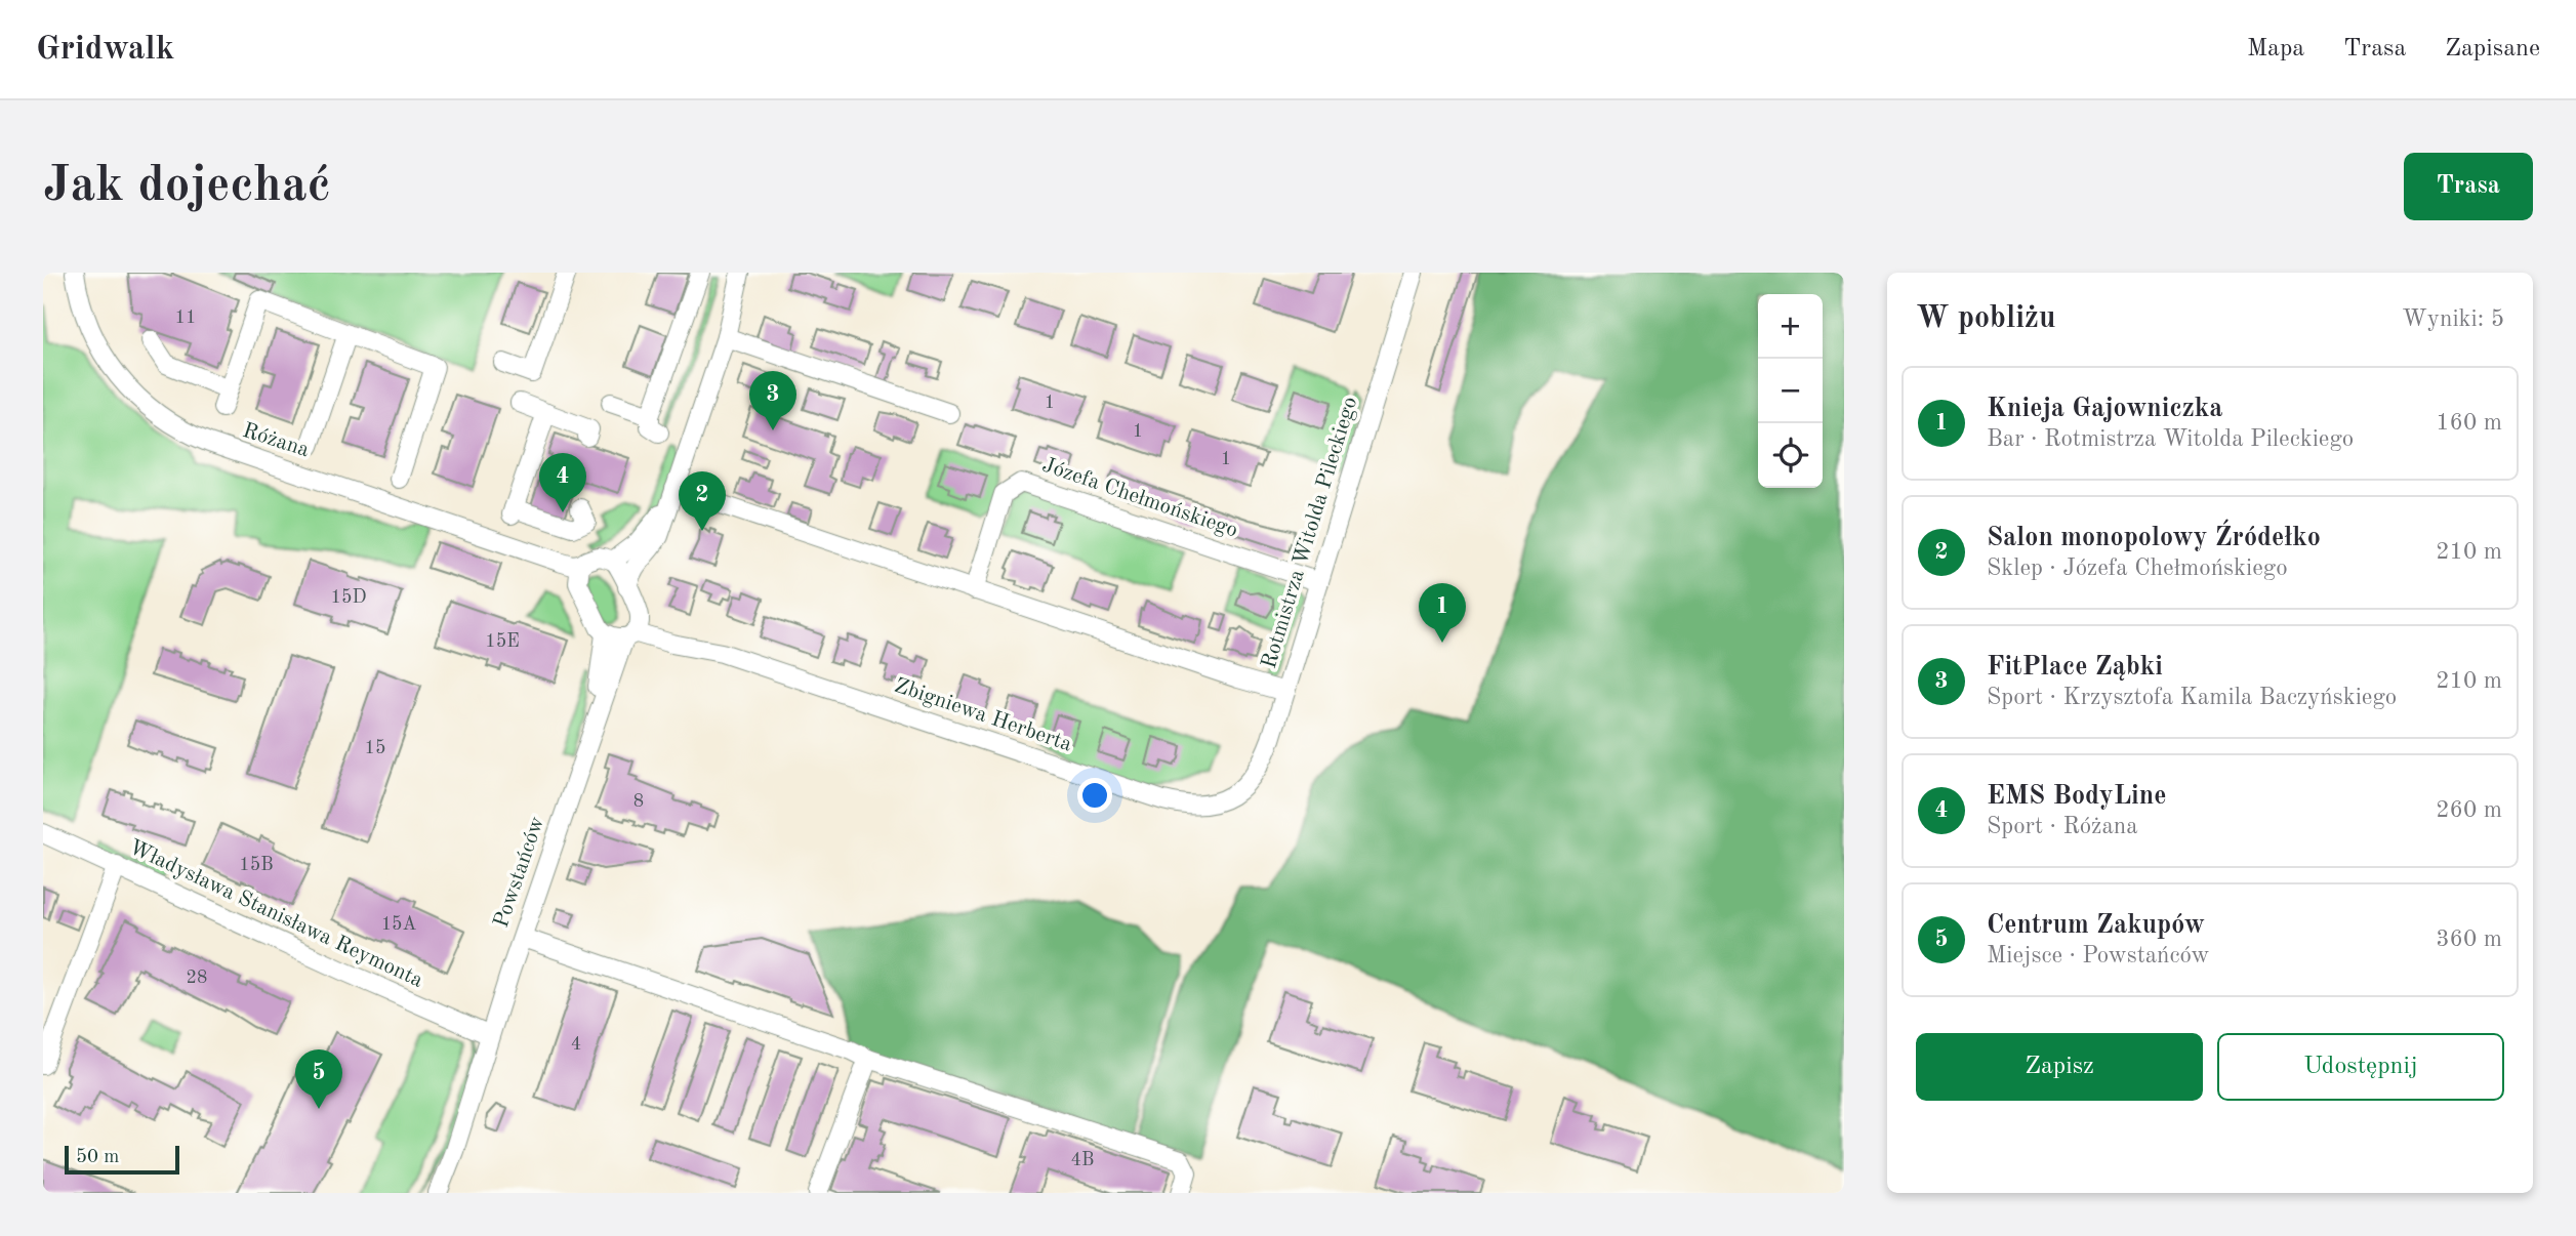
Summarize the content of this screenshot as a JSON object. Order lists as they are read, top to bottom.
{
  "streets": {
    "street": [
      "Różana",
      "Józefa Chełmońskiego",
      "Rotmistrza Witolda Pileckiego",
      "Zbigniewa Herberta",
      "Powstańców",
      "Władysława Stanisława Reymonta"
    ]
  },
  "crossings": [
    ["Józefa Chełmońskiego", "Rotmistrza Witolda Pileckiego"],
    ["Rotmistrza Witolda Pileckiego", "Zbigniewa Herberta"],
    ["Zbigniewa Herberta", "Powstańców"],
    ["Powstańców", "Władysława Stanisława Reymonta"]
  ],
  "house_numbers": [
    "11",
    "1",
    "1",
    "1",
    "15D",
    "15E",
    "15",
    "8",
    "15B",
    "15A",
    "28",
    "4",
    "4B"
  ],
  "scale_bar": "50 m",
  "page": {
    "header": "Gridwalk",
    "nav": ["Mapa", "Trasa", "Zapisane"],
    "buttons": [
      "Trasa",
      ["Zapisz", "Udostępnij"]
    ],
    "title": "Jak dojechać",
    "heading": ["W pobliżu", "Wyniki: 5"],
    "map_buttons": ["+", "−"],
    "list": [
      {
        "mark": "1",
        "name": "Knieja Gajowniczka",
        "note": "Bar · Rotmistrza Witolda Pileckiego",
        "value": "160 m"
      },
      {
        "mark": "2",
        "name": "Salon monopolowy Źródełko",
        "note": "Sklep · Józefa Chełmońskiego",
        "value": "210 m"
      },
      {
        "mark": "3",
        "name": "FitPlace Ząbki",
        "note": "Sport · Krzysztofa Kamila Baczyńskiego",
        "value": "210 m"
      },
      {
        "mark": "4",
        "name": "EMS BodyLine",
        "note": "Sport · Różana",
        "value": "260 m"
      },
      {
        "mark": "5",
        "name": "Centrum Zakupów",
        "note": "Miejsce · Powstańców",
        "value": "360 m"
      }
    ],
    "pins": [
      "3",
      "4",
      "2",
      "1",
      "5"
    ],
    "scale": "50 m"
  }
}
